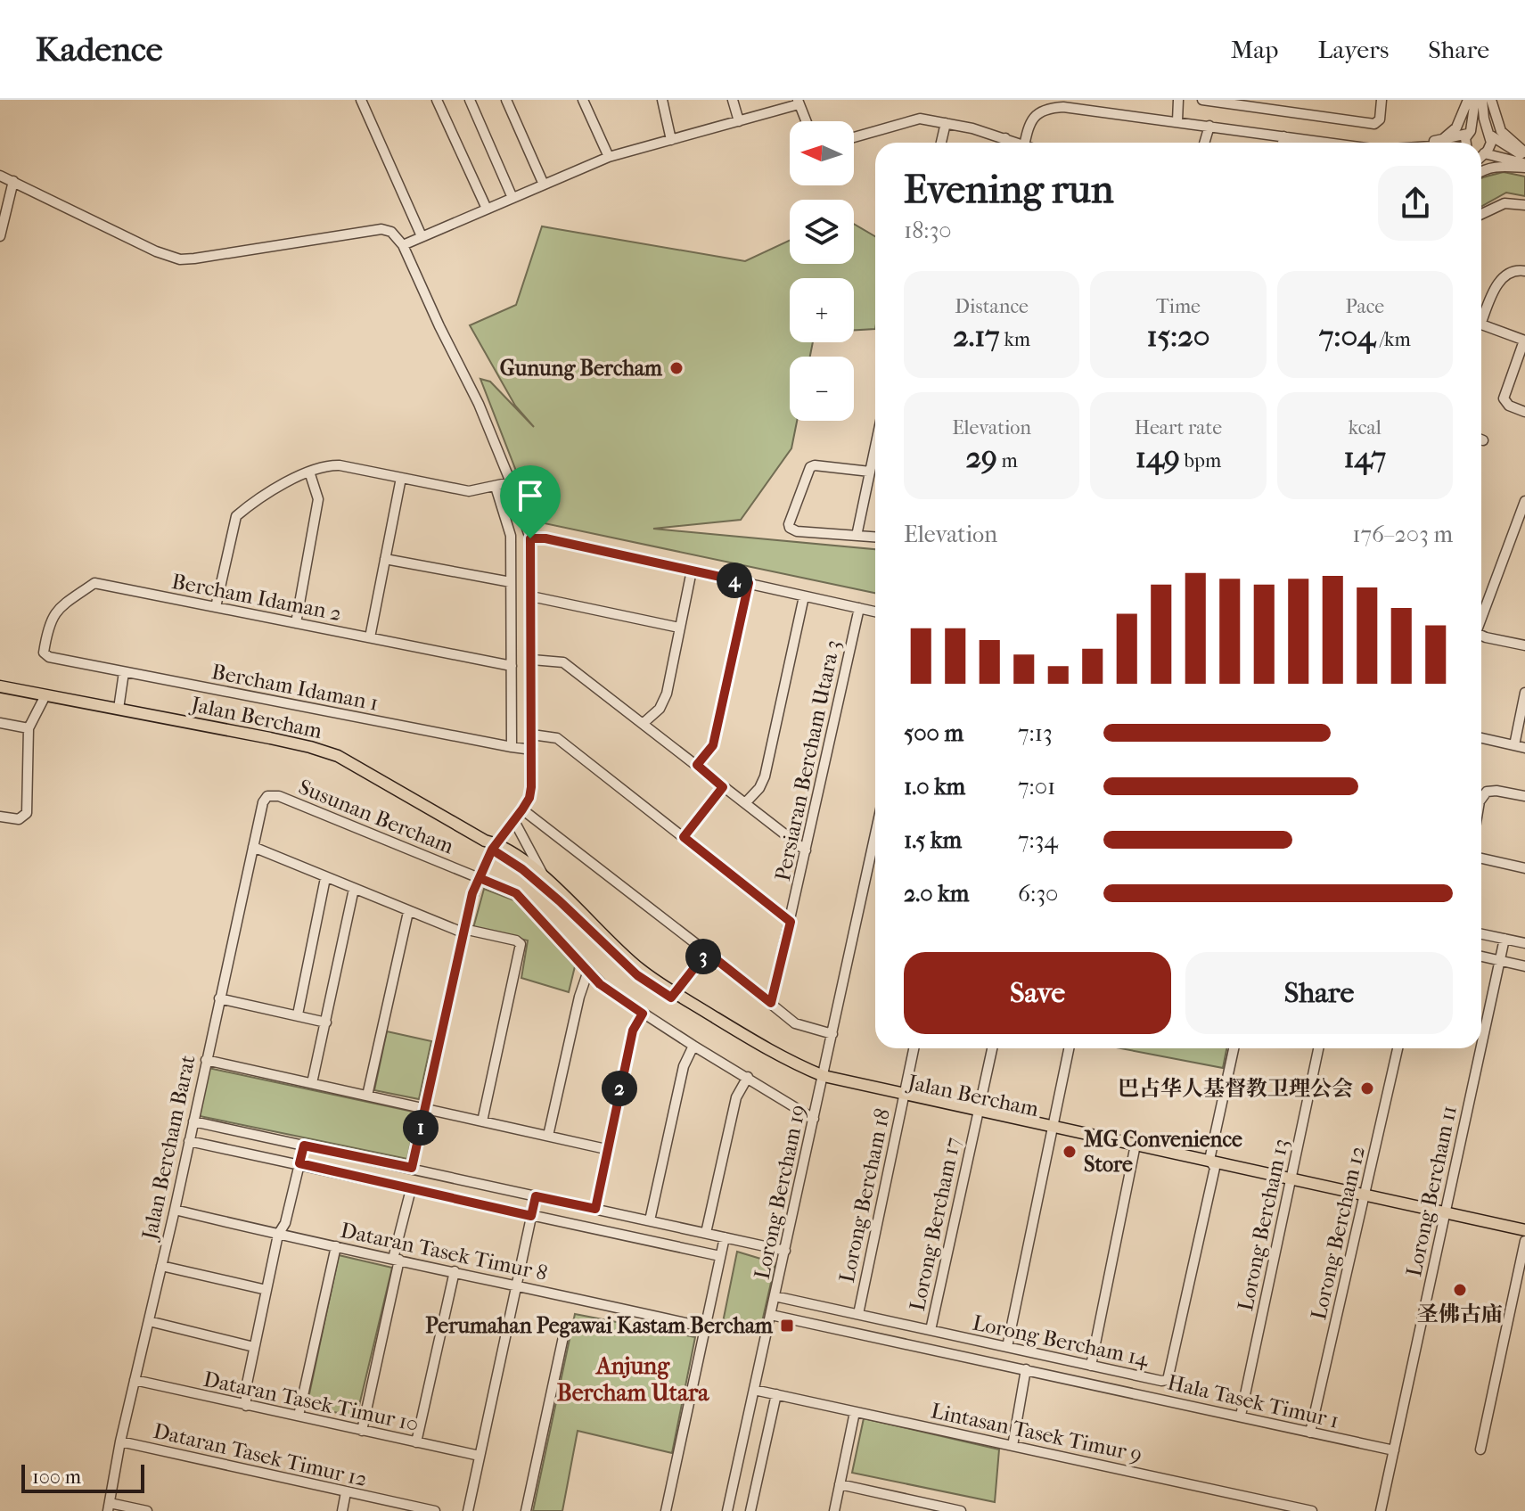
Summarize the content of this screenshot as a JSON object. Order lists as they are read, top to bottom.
{
  "streets": {
    "main road": ["Jalan Bercham"],
    "street": [
      "Bercham Idaman 2",
      "Bercham Idaman 1",
      "Persiaran Bercham Utara 3",
      "Susunan Bercham",
      "Jalan Bercham Barat",
      "Lorong Bercham 11",
      "Lorong Bercham 19",
      "Lorong Bercham 18",
      "Lorong Bercham 17",
      "Lorong Bercham 13",
      "Lorong Bercham 12",
      "Dataran Tasek Timur 8",
      "Lorong Bercham 14",
      "Dataran Tasek Timur 10",
      "Hala Tasek Timur 1",
      "Lintasan Tasek Timur 9",
      "Dataran Tasek Timur 12"
    ]
  },
  "crossings": [
    ["Bercham Idaman 2", "Bercham Idaman 1"],
    ["Jalan Bercham", "Lorong Bercham 11"],
    ["Jalan Bercham", "Lorong Bercham 19"],
    ["Jalan Bercham", "Lorong Bercham 18"],
    ["Jalan Bercham", "Lorong Bercham 17"],
    ["Jalan Bercham", "Lorong Bercham 13"],
    ["Jalan Bercham", "Lorong Bercham 12"],
    ["Jalan Bercham", "Lorong Bercham 14"],
    ["Susunan Bercham", "Jalan Bercham Barat"],
    ["Susunan Bercham", "Lorong Bercham 19"],
    ["Jalan Bercham Barat", "Dataran Tasek Timur 8"],
    ["Jalan Bercham Barat", "Dataran Tasek Timur 10"],
    ["Jalan Bercham Barat", "Dataran Tasek Timur 12"],
    ["Lorong Bercham 11", "Hala Tasek Timur 1"],
    ["Lorong Bercham 19", "Lorong Bercham 14"],
    ["Lorong Bercham 19", "Hala Tasek Timur 1"],
    ["Lorong Bercham 19", "Lintasan Tasek Timur 9"],
    ["Lorong Bercham 18", "Lorong Bercham 14"],
    ["Lorong Bercham 17", "Lorong Bercham 14"],
    ["Lorong Bercham 13", "Hala Tasek Timur 1"],
    ["Lorong Bercham 12", "Hala Tasek Timur 1"]
  ],
  "districts": ["Anjung Bercham Utara"],
  "places": {
    "other": [
      "Gunung Bercham",
      "巴占华人基督教卫理公会",
      "MG Convenience Store",
      "圣佛古庙"
    ],
    "transit": ["Perumahan Pegawai Kastam Bercham"]
  },
  "scale_bar": "100 m",
  "north": "left",
  "page": {
    "header": "Kadence",
    "nav": ["Map", "Layers", "Share"],
    "map_buttons": ["+", "−"],
    "heading": ["Evening run", "18:30"],
    "stats": [
      ["Distance", "2.17 km"],
      ["Time", "15:20"],
      ["Pace", "7:04 /km"],
      ["Elevation", "29 m"],
      ["Heart rate", "149 bpm"],
      ["kcal", "147"]
    ],
    "chart": ["Elevation", "176–203 m"],
    "pins": [
      "4",
      "3",
      "2",
      "1"
    ],
    "list": [
      {
        "name": "500 m",
        "note": "7:13"
      },
      {
        "name": "1.0 km",
        "note": "7:01"
      },
      {
        "name": "1.5 km",
        "note": "7:34"
      },
      {
        "name": "2.0 km",
        "note": "6:30"
      }
    ],
    "buttons": ["Save", "Share"],
    "scale": "100 m"
  }
}
